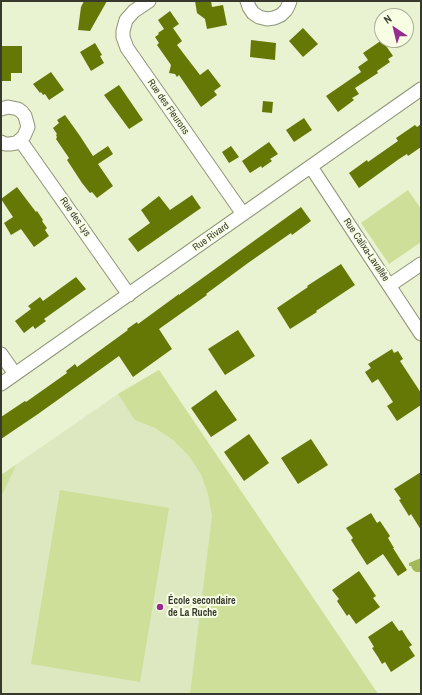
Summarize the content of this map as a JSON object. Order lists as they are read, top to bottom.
{
  "streets": {
    "street": [
      "Rue des Fleurons",
      "Rue des Lys",
      "Rue Rivard",
      "Rue Calixa-Lavallée"
    ]
  },
  "crossings": [
    ["Rue des Fleurons", "Rue Rivard"],
    ["Rue des Lys", "Rue Rivard"],
    ["Rue Rivard", "Rue Calixa-Lavallée"]
  ],
  "places": ["École secondaire de La Ruche"],
  "north": "top left"
}
